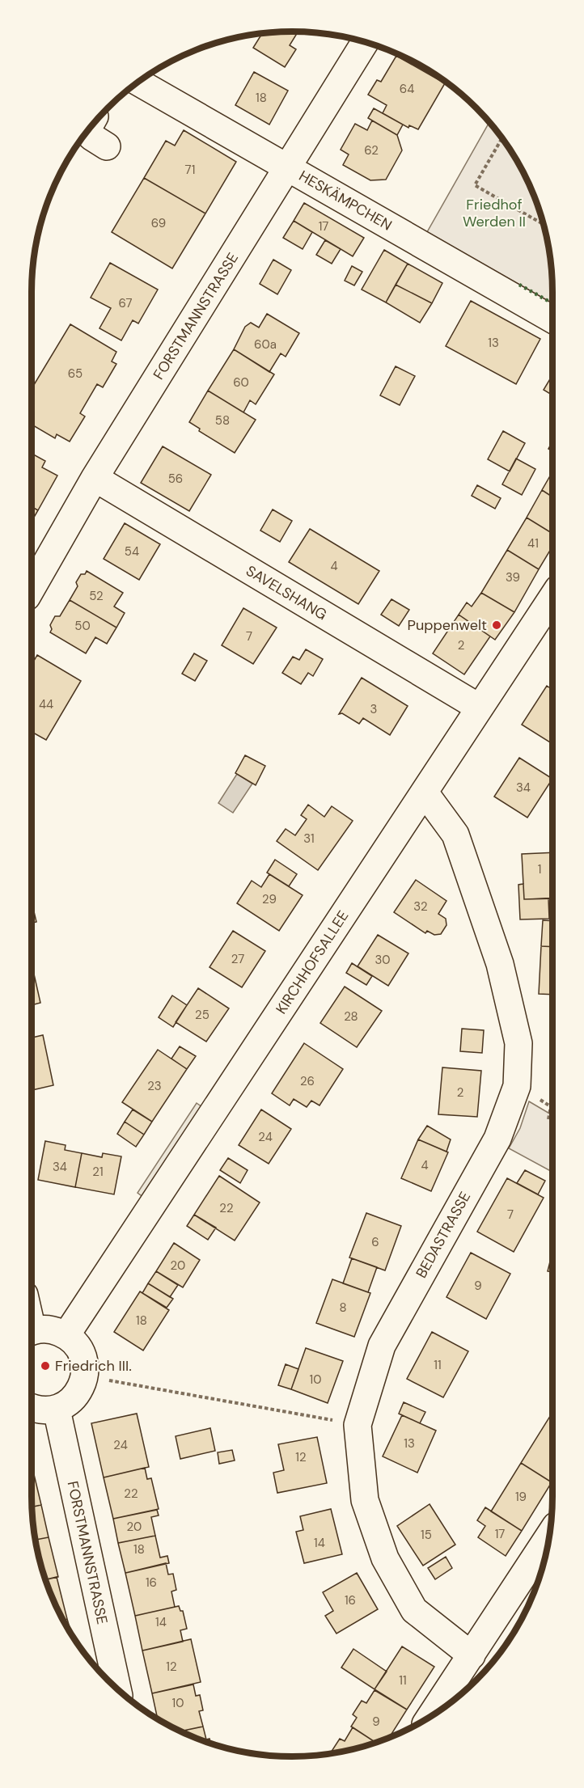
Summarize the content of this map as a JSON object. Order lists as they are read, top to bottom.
{
  "streets": {
    "street": [
      "HESKÄMPCHEN",
      "FORSTMANNSTRASSE",
      "SAVELSHANG",
      "KIRCHHOFSALLEE",
      "BEDASTRASSE"
    ]
  },
  "crossings": [
    ["HESKÄMPCHEN", "FORSTMANNSTRASSE"],
    ["FORSTMANNSTRASSE", "SAVELSHANG"],
    ["SAVELSHANG", "KIRCHHOFSALLEE"],
    ["KIRCHHOFSALLEE", "BEDASTRASSE"]
  ],
  "parks": ["Friedhof Werden II"],
  "places": ["Puppenwelt", "Friedrich III."],
  "house_numbers": [
    "64",
    "18",
    "62",
    "71",
    "69",
    "17",
    "67",
    "13",
    "60a",
    "65",
    "60",
    "58",
    "56",
    "41",
    "54",
    "4",
    "39",
    "52",
    "50",
    "7",
    "2",
    "44",
    "3",
    "34",
    "31",
    "1",
    "29",
    "32",
    "27",
    "30",
    "25",
    "28",
    "26",
    "23",
    "2",
    "24",
    "4",
    "34",
    "21",
    "22",
    "7",
    "6",
    "20",
    "9",
    "8",
    "18",
    "11",
    "10",
    "13",
    "24",
    "12",
    "22",
    "19",
    "20",
    "17",
    "15",
    "14",
    "18",
    "16",
    "16",
    "14",
    "12",
    "11",
    "10",
    "9"
  ]
}
